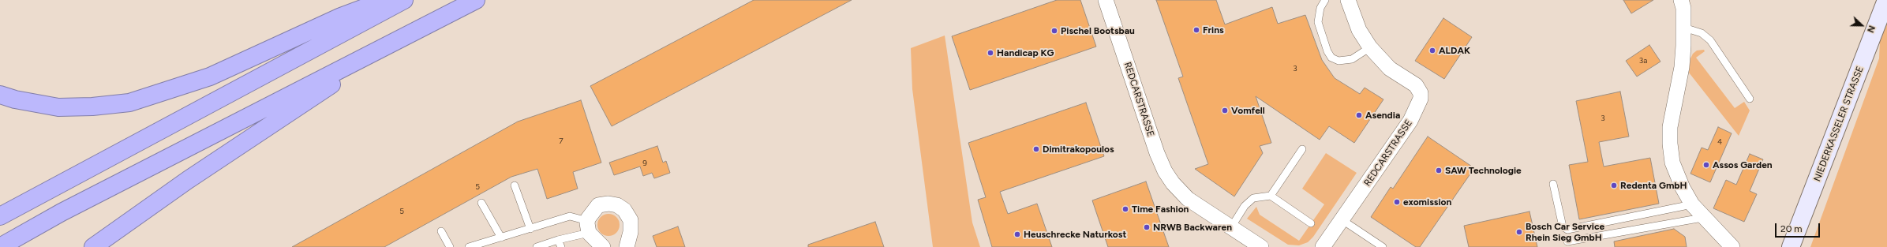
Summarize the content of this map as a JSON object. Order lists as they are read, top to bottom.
{
  "streets": {
    "main road": ["NIEDERKASSELER STRASSE"],
    "street": ["REDCARSTRASSE"]
  },
  "places": [
    "Frins",
    "Pischel Bootsbau",
    "ALDAK",
    "Handicap KG",
    "Vomfell",
    "Asendia",
    "Dimitrakopoulos",
    "Assos Garden",
    "SAW Technologie",
    "Redenta GmbH",
    "exomission",
    "Time Fashion",
    "NRWB Backwaren",
    "Bosch Car Service Rhein Sieg GmbH",
    "Heuschrecke Naturkost"
  ],
  "house_numbers": [
    "3a",
    "3",
    "3",
    "7",
    "4",
    "9",
    "5",
    "5"
  ],
  "scale_bar": "20 m",
  "north": "right"
}
